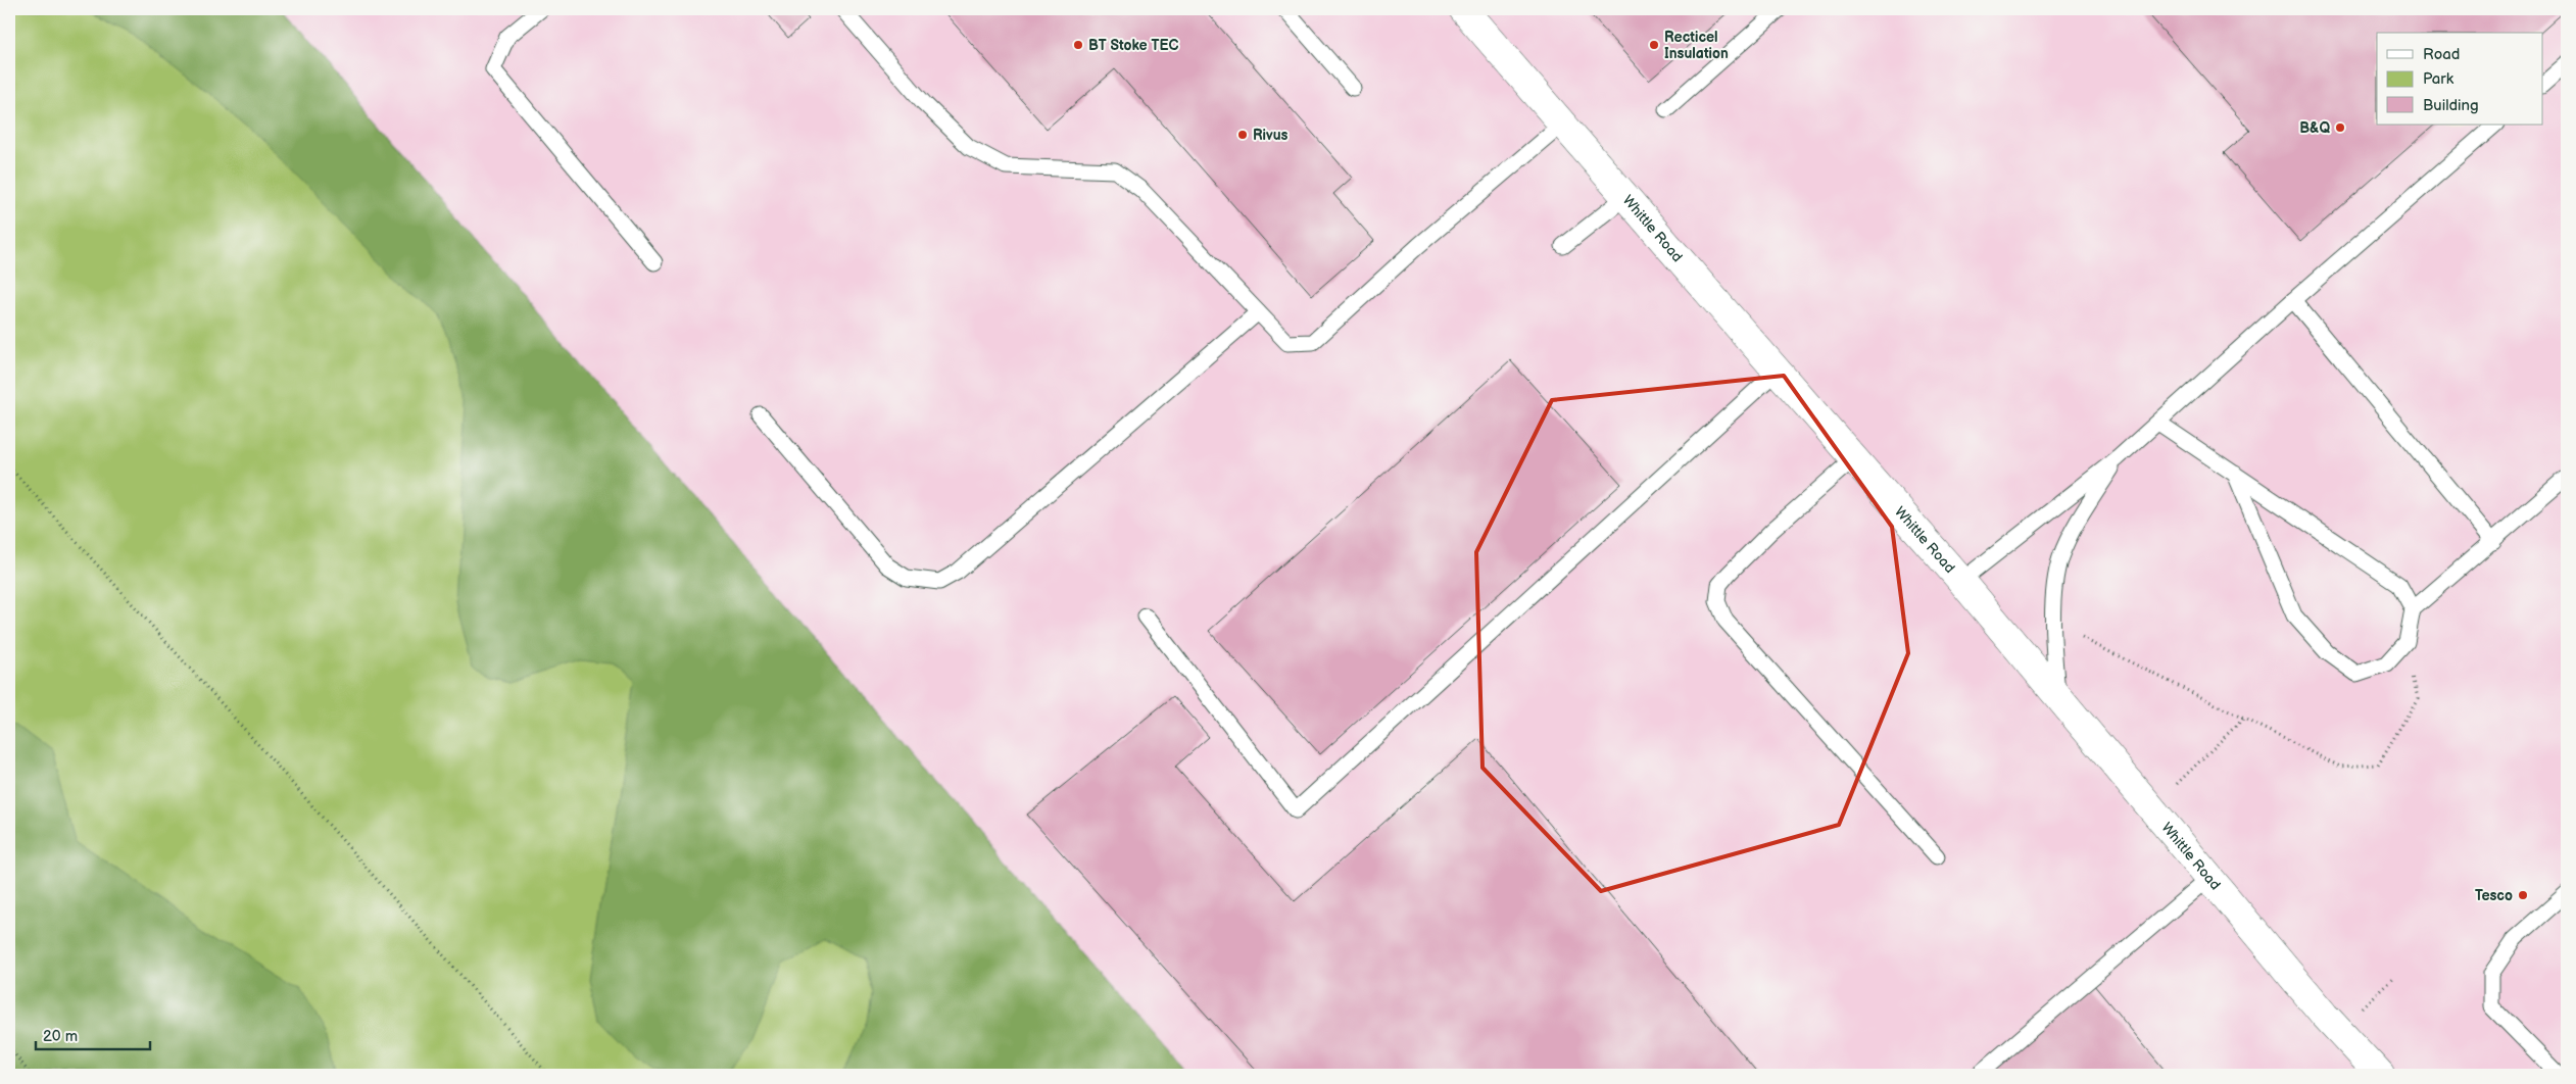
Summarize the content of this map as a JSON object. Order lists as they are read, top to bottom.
{
  "streets": {
    "street": ["Whittle Road"]
  },
  "places": [
    "BT Stoke TEC",
    "Recticel Insulation",
    "B&Q",
    "Rivus",
    "Tesco"
  ],
  "legend": ["Road", "Park", "Building"],
  "scale_bar": "20 m"
}
